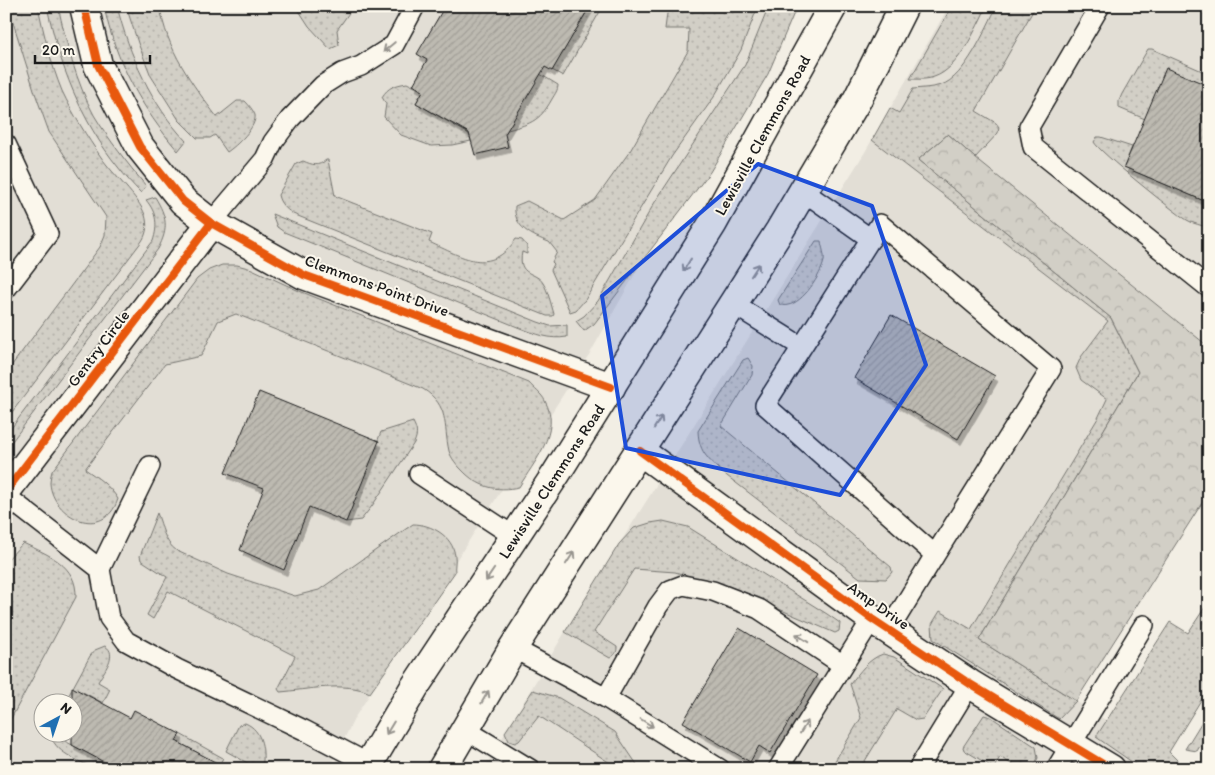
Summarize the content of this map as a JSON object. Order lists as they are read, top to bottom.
{
  "streets": {
    "main road": [
      "Lewisville Clemmons Road",
      "Clemmons Point Drive",
      "Gentry Circle",
      "Amp Drive"
    ]
  },
  "crossings": [
    ["Lewisville Clemmons Road", "Clemmons Point Drive"],
    ["Clemmons Point Drive", "Gentry Circle"]
  ],
  "scale_bar": "20 m",
  "north": "top right"
}
